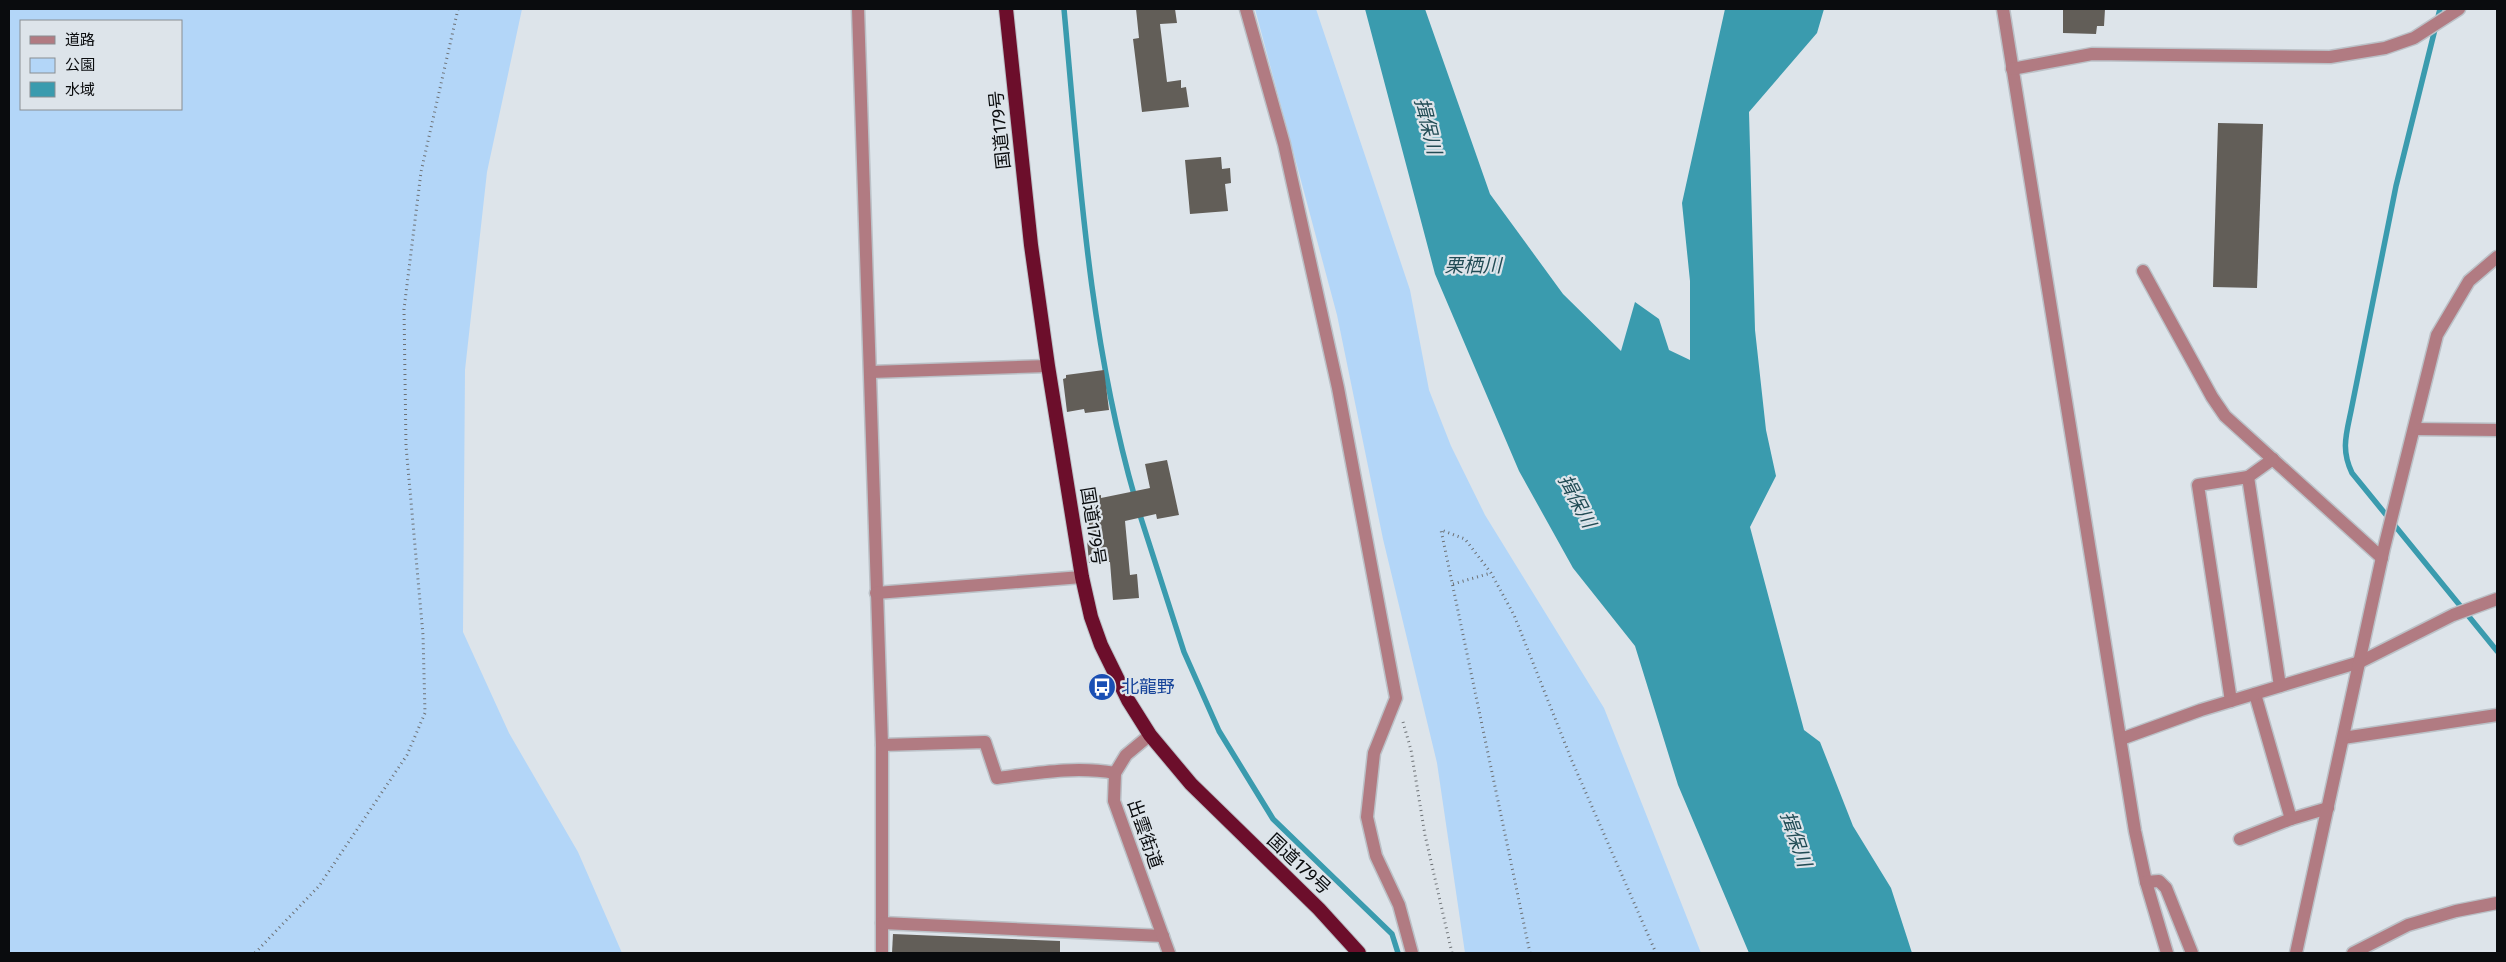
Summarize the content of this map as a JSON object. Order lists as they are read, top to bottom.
{
  "streets": {
    "highway": ["国道179号"],
    "street": ["出雲街道"]
  },
  "water": ["揖保川", "栗栖川"],
  "places": {
    "bus stop": ["北龍野"]
  },
  "legend": ["道路", "公園", "水域"]
}
